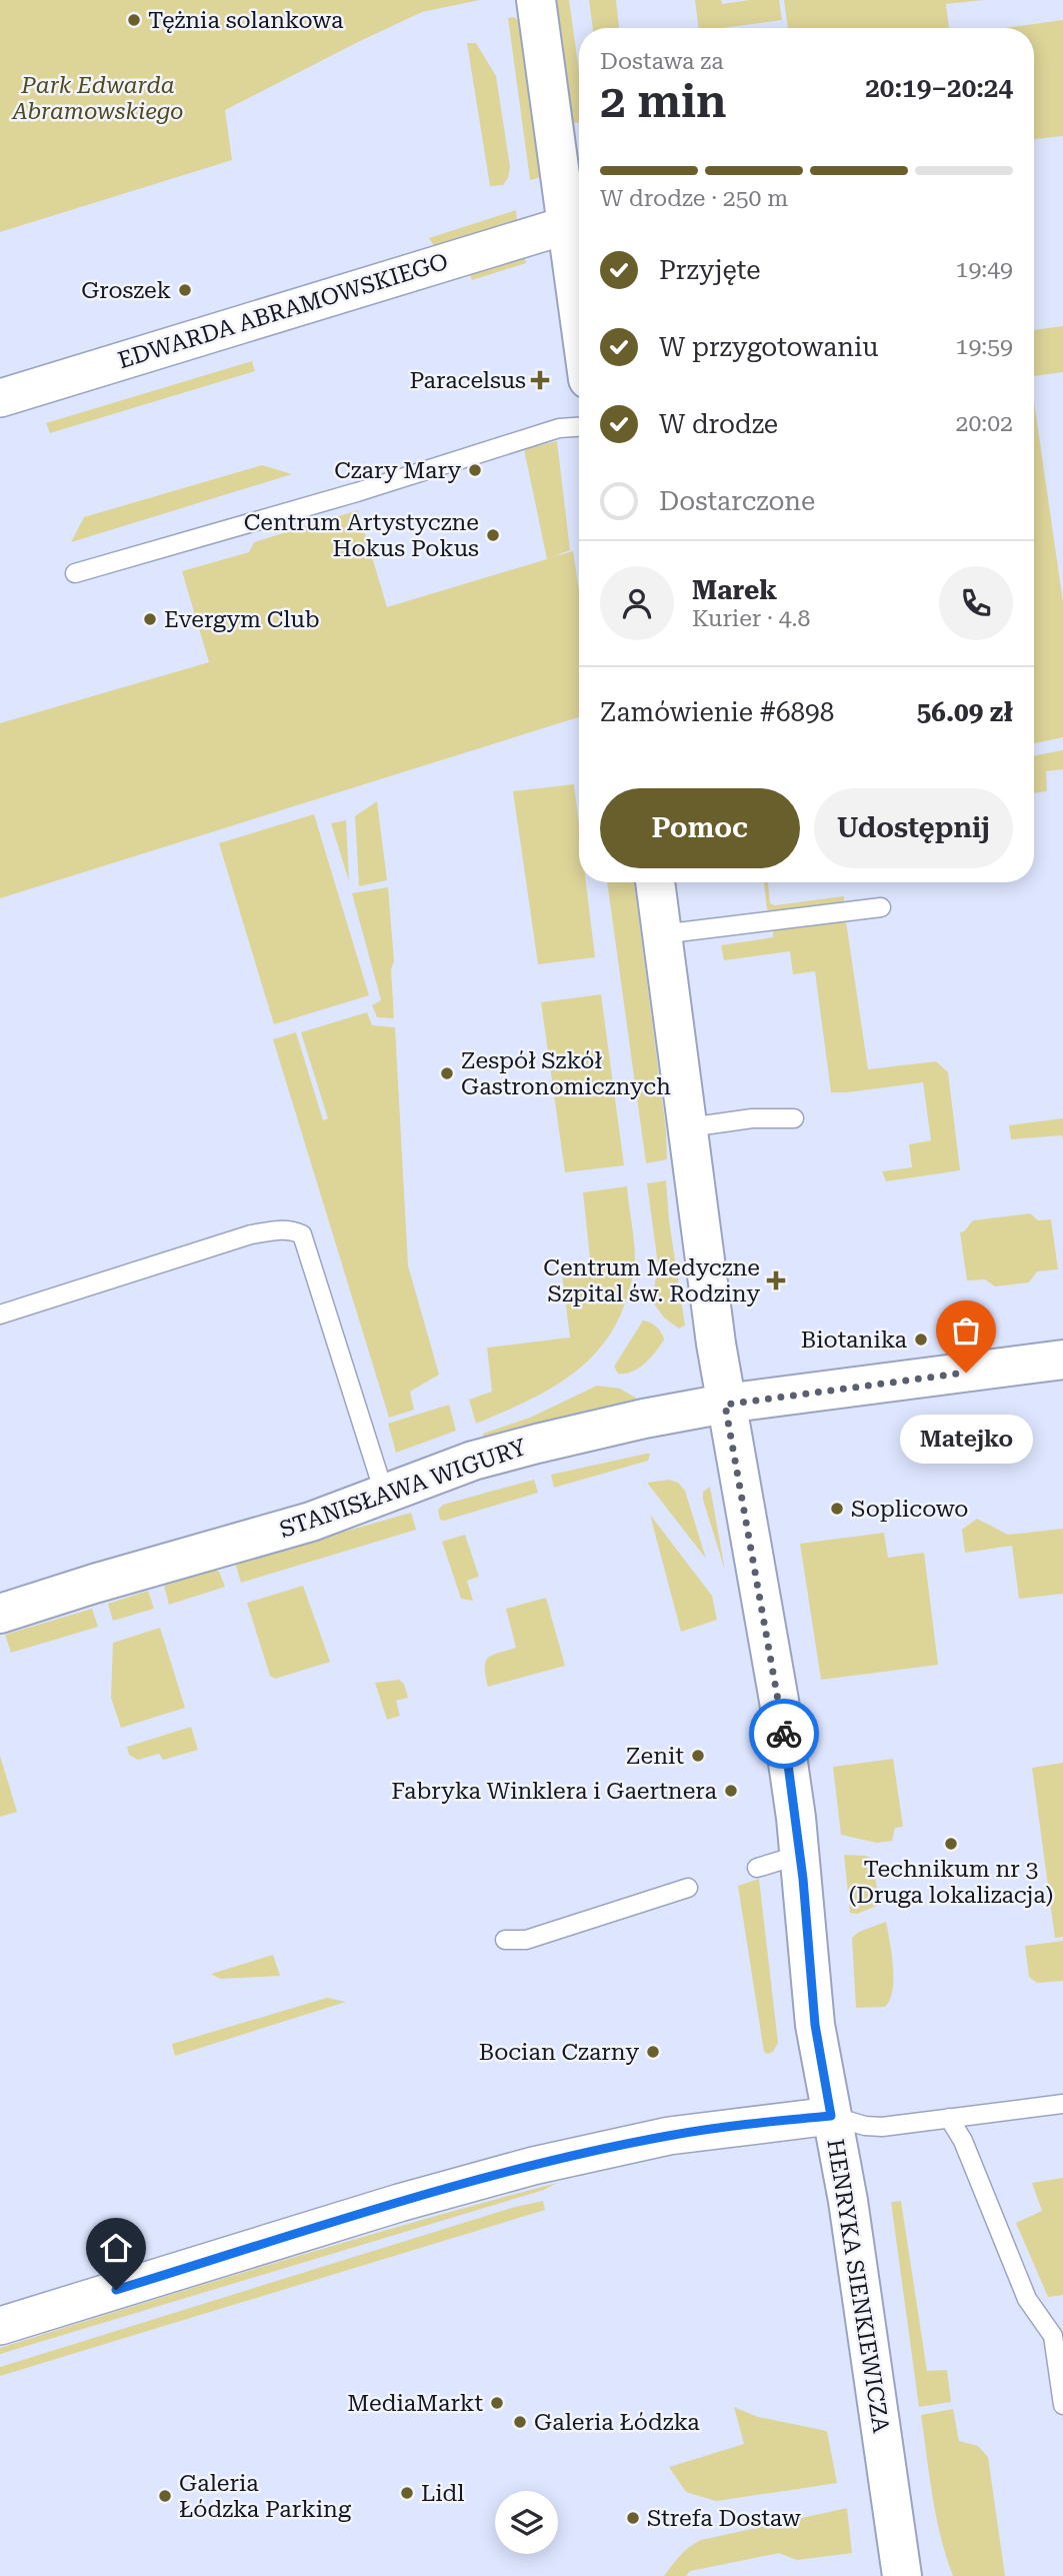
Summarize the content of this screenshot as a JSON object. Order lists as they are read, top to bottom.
{
  "streets": {
    "street": ["EDWARDA ABRAMOWSKIEGO", "STANISŁAWA WIGURY", "HENRYKA SIENKIEWICZA"]
  },
  "crossings": [
    ["STANISŁAWA WIGURY", "HENRYKA SIENKIEWICZA"]
  ],
  "parks": ["Park Edwarda Abramowskiego"],
  "places": {
    "other": [
      "Tężnia solankowa",
      "Groszek",
      "Czary Mary",
      "Centrum Artystyczne Hokus Pokus",
      "Evergym Club",
      "Zespół Szkół Gastronomicznych",
      "Biotanika",
      "Matejko",
      "Soplicowo",
      "Zenit",
      "Fabryka Winklera i Gaertnera",
      "Technikum nr 3 (Druga lokalizacja)",
      "Bocian Czarny",
      "MediaMarkt",
      "Galeria Łódzka",
      "Lidl",
      "Galeria Łódzka Parking",
      "Strefa Dostaw"
    ],
    "health": ["Paracelsus", "Centrum Medyczne Szpital św. Rodziny"]
  },
  "page": {
    "heading": ["2 min", "Dostawa za", "20:19–20:24"],
    "panel": [
      "Marek",
      "Kurier · 4.8",
      "Zamówienie #6898",
      "56.09 zł"
    ],
    "bar": "W drodze · 250 m",
    "list": [
      ["Przyjęte", "19:49"],
      ["W przygotowaniu", "19:59"],
      ["W drodze", "20:02"],
      "Dostarczone"
    ],
    "buttons": ["Pomoc", "Udostępnij"],
    "bubble": "Matejko"
  }
}
